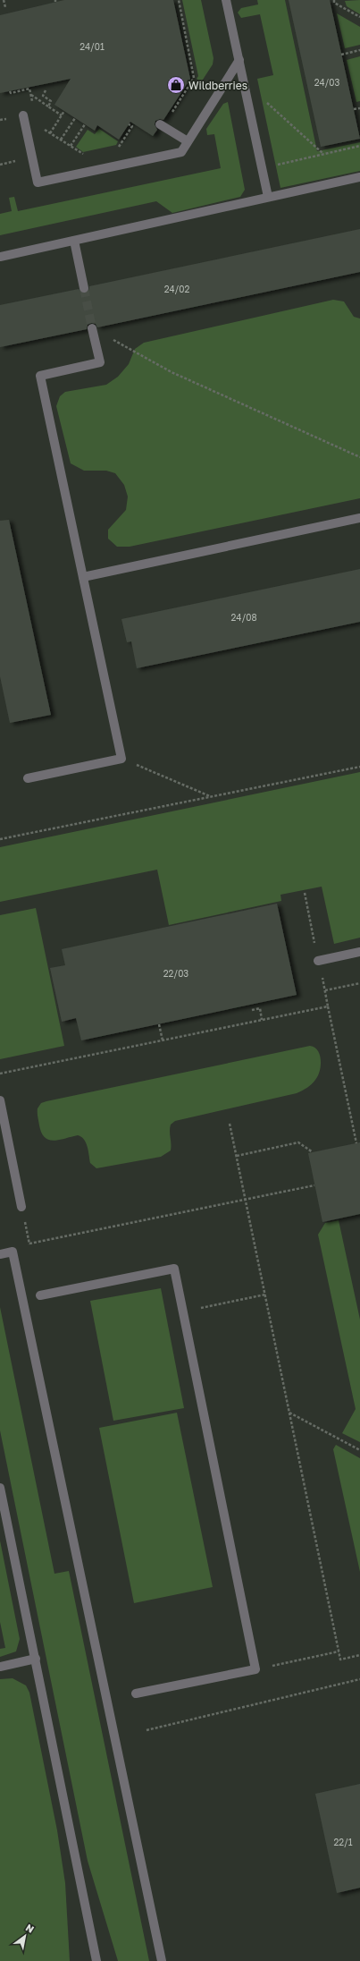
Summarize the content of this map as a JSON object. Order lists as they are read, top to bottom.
{
  "places": {
    "shop": ["Wildberries"]
  },
  "house_numbers": [
    "24/01",
    "24/03",
    "24/02",
    "24/08",
    "22/03",
    "22/1"
  ],
  "north": "top right"
}
